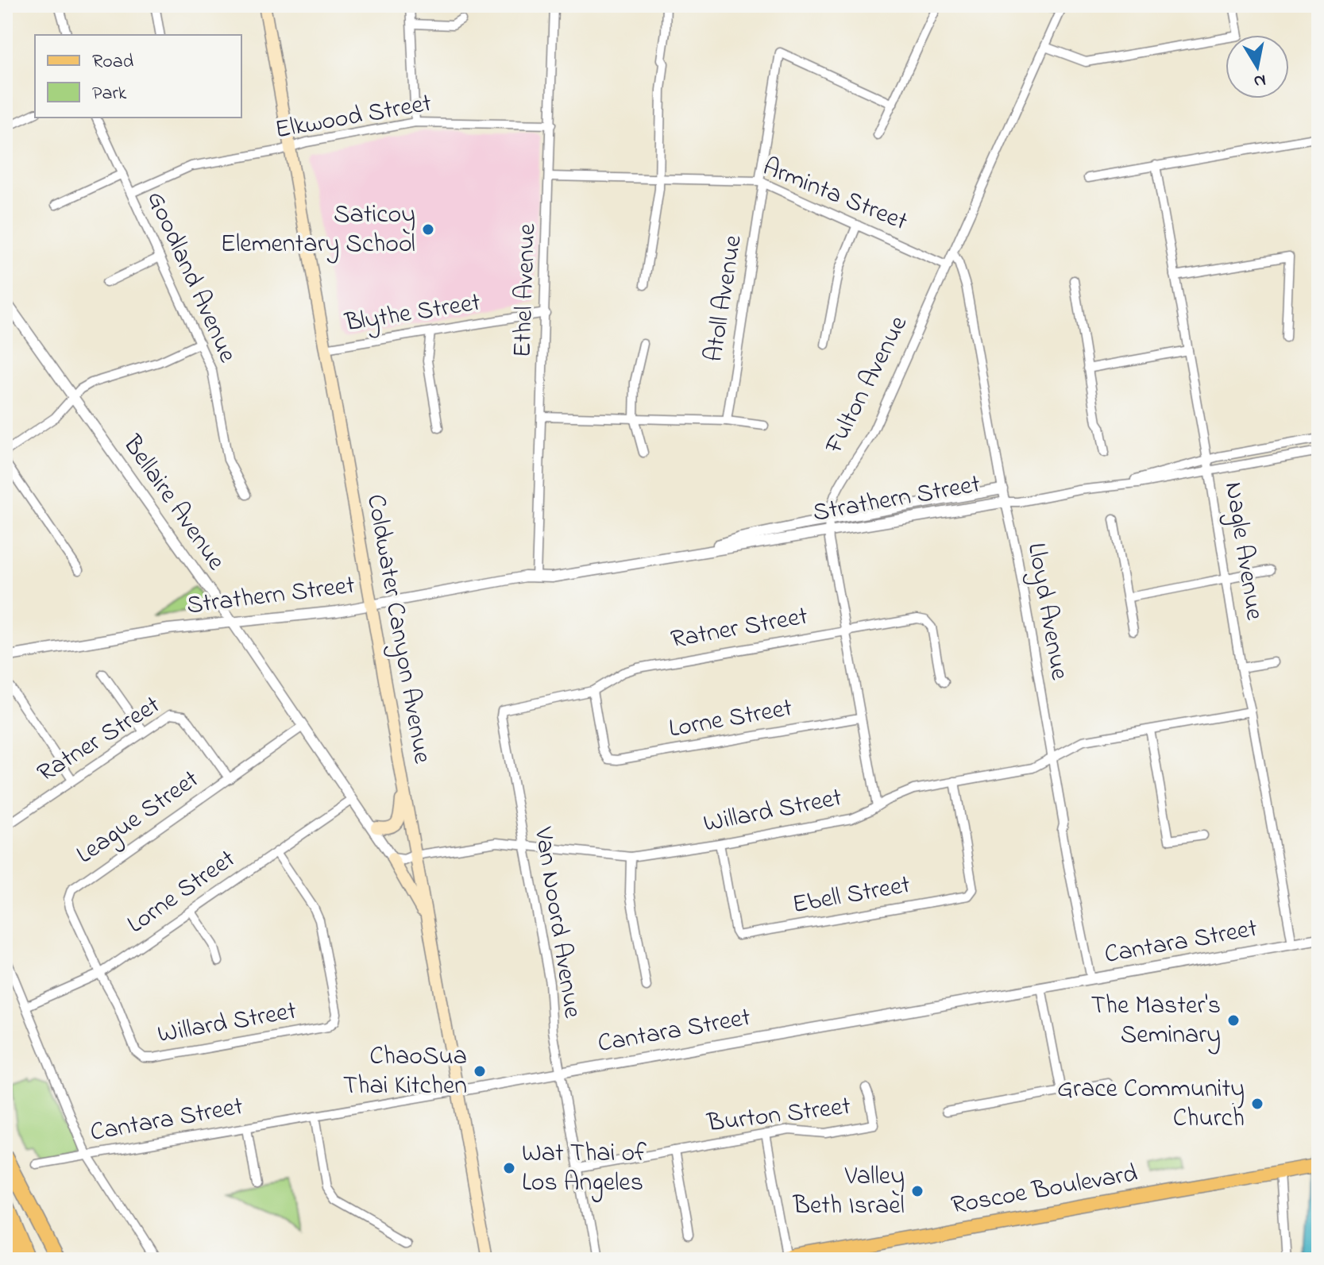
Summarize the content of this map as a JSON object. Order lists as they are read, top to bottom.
{
  "streets": {
    "main road": ["Coldwater Canyon Avenue", "Roscoe Boulevard"],
    "street": [
      "Elkwood Street",
      "Arminta Street",
      "Goodland Avenue",
      "Ethel Avenue",
      "Atoll Avenue",
      "Blythe Street",
      "Fulton Avenue",
      "Strathern Street",
      "Bellaire Avenue",
      "Nagle Avenue",
      "Lloyd Avenue",
      "Ratner Street",
      "Lorne Street",
      "Willard Street",
      "League Street",
      "Ebell Street",
      "Van Noord Avenue",
      "Cantara Street",
      "Burton Street"
    ]
  },
  "crossings": [
    ["Elkwood Street", "Goodland Avenue"],
    ["Elkwood Street", "Ethel Avenue"],
    ["Elkwood Street", "Coldwater Canyon Avenue"],
    ["Arminta Street", "Ethel Avenue"],
    ["Arminta Street", "Atoll Avenue"],
    ["Arminta Street", "Fulton Avenue"],
    ["Ethel Avenue", "Blythe Street"],
    ["Ethel Avenue", "Strathern Street"],
    ["Blythe Street", "Coldwater Canyon Avenue"],
    ["Fulton Avenue", "Strathern Street"],
    ["Fulton Avenue", "Lloyd Avenue"],
    ["Fulton Avenue", "Ratner Street"],
    ["Fulton Avenue", "Lorne Street"],
    ["Fulton Avenue", "Willard Street"],
    ["Strathern Street", "Bellaire Avenue"],
    ["Strathern Street", "Nagle Avenue"],
    ["Strathern Street", "Lloyd Avenue"],
    ["Strathern Street", "Coldwater Canyon Avenue"],
    ["Bellaire Avenue", "Lorne Street"],
    ["Bellaire Avenue", "League Street"],
    ["Nagle Avenue", "Willard Street"],
    ["Nagle Avenue", "Cantara Street"],
    ["Lloyd Avenue", "Willard Street"],
    ["Lloyd Avenue", "Cantara Street"],
    ["Coldwater Canyon Avenue", "Willard Street"],
    ["Coldwater Canyon Avenue", "Cantara Street"],
    ["Ratner Street", "Lorne Street"],
    ["Ratner Street", "League Street"],
    ["Ratner Street", "Van Noord Avenue"],
    ["Lorne Street", "Willard Street"],
    ["Lorne Street", "League Street"],
    ["Willard Street", "League Street"],
    ["Willard Street", "Ebell Street"],
    ["Willard Street", "Van Noord Avenue"],
    ["Van Noord Avenue", "Cantara Street"],
    ["Van Noord Avenue", "Burton Street"]
  ],
  "places": [
    "Saticoy Elementary School",
    "The Master's Seminary",
    "ChaoSua Thai Kitchen",
    "Grace Community Church",
    "Wat Thai of Los Angeles",
    "Valley Beth Israel"
  ],
  "legend": ["Road", "Park"],
  "north": "bottom"
}
